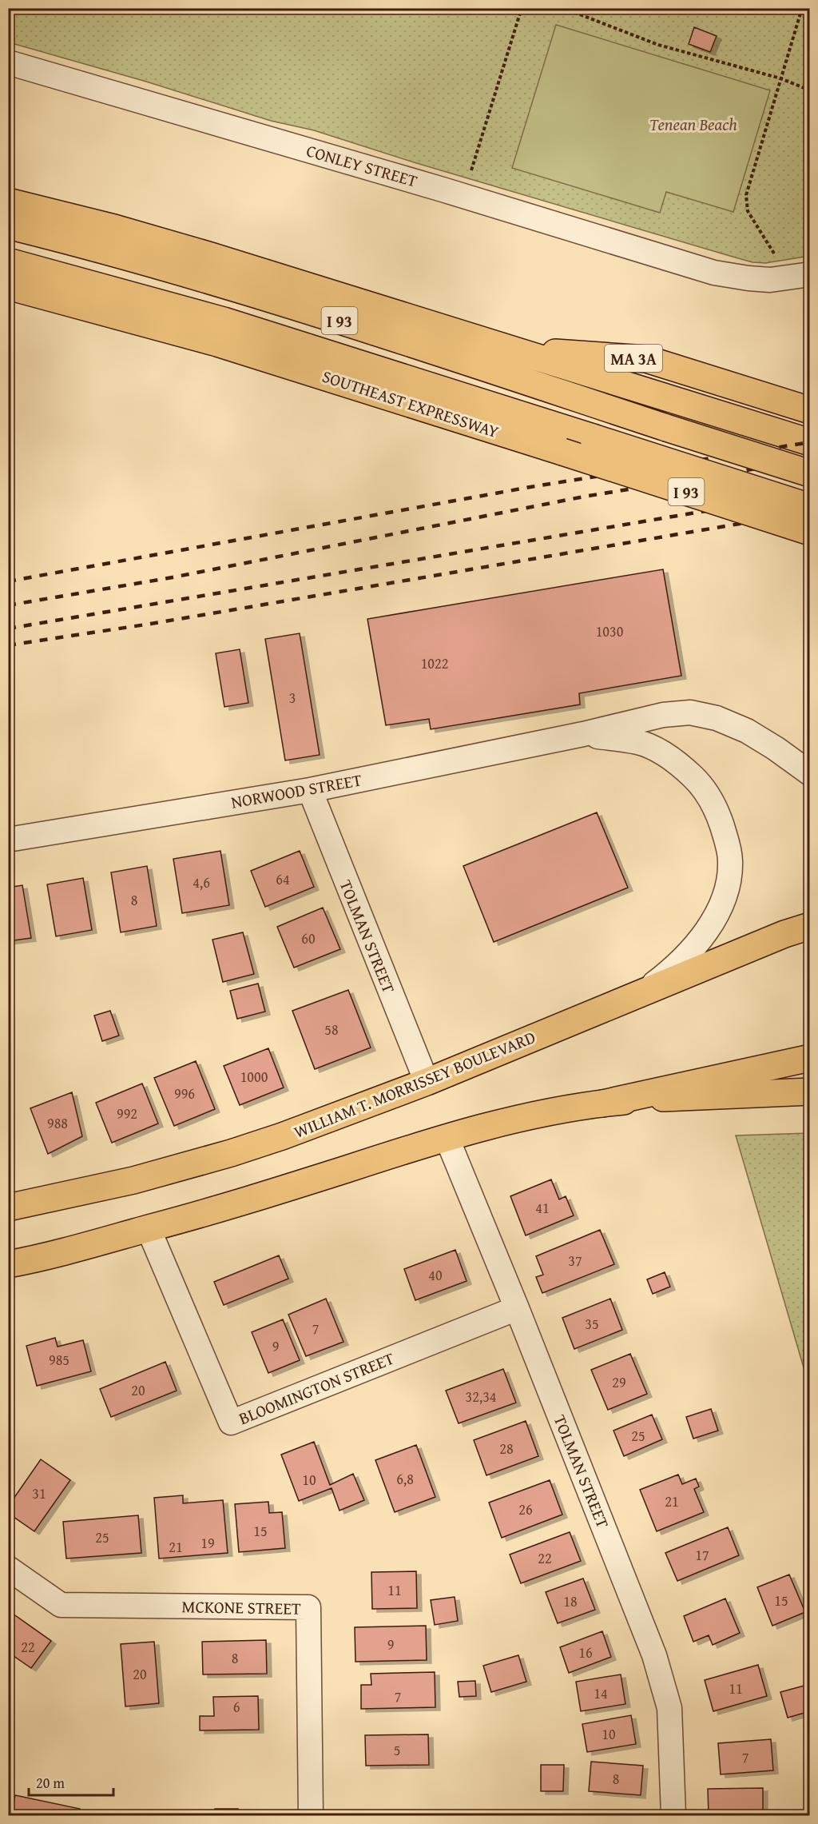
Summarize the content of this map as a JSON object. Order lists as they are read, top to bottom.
{
  "streets": {
    "main road": [
      "I 93",
      "MA 3A",
      "SOUTHEAST EXPRESSWAY",
      "WILLIAM T. MORRISSEY BOULEVARD"
    ],
    "street": [
      "CONLEY STREET",
      "NORWOOD STREET",
      "TOLMAN STREET",
      "BLOOMINGTON STREET",
      "MCKONE STREET"
    ]
  },
  "crossings": [
    ["I 93", "MA 3A"],
    ["NORWOOD STREET", "TOLMAN STREET"],
    ["NORWOOD STREET", "WILLIAM T. MORRISSEY BOULEVARD"],
    ["TOLMAN STREET", "WILLIAM T. MORRISSEY BOULEVARD"],
    ["TOLMAN STREET", "BLOOMINGTON STREET"]
  ],
  "parks": ["Tenean Beach"],
  "house_numbers": [
    "1030",
    "1022",
    "3",
    "64",
    "4,6",
    "8",
    "60",
    "58",
    "1000",
    "996",
    "992",
    "988",
    "41",
    "37",
    "40",
    "35",
    "7",
    "9",
    "985",
    "29",
    "20",
    "32,34",
    "25",
    "28",
    "6,8",
    "10",
    "31",
    "21",
    "26",
    "15",
    "25",
    "19",
    "21",
    "17",
    "22",
    "11",
    "15",
    "18",
    "9",
    "22",
    "16",
    "8",
    "20",
    "11",
    "14",
    "7",
    "6",
    "10",
    "5",
    "7",
    "8"
  ],
  "scale_bar": "20 m"
}
